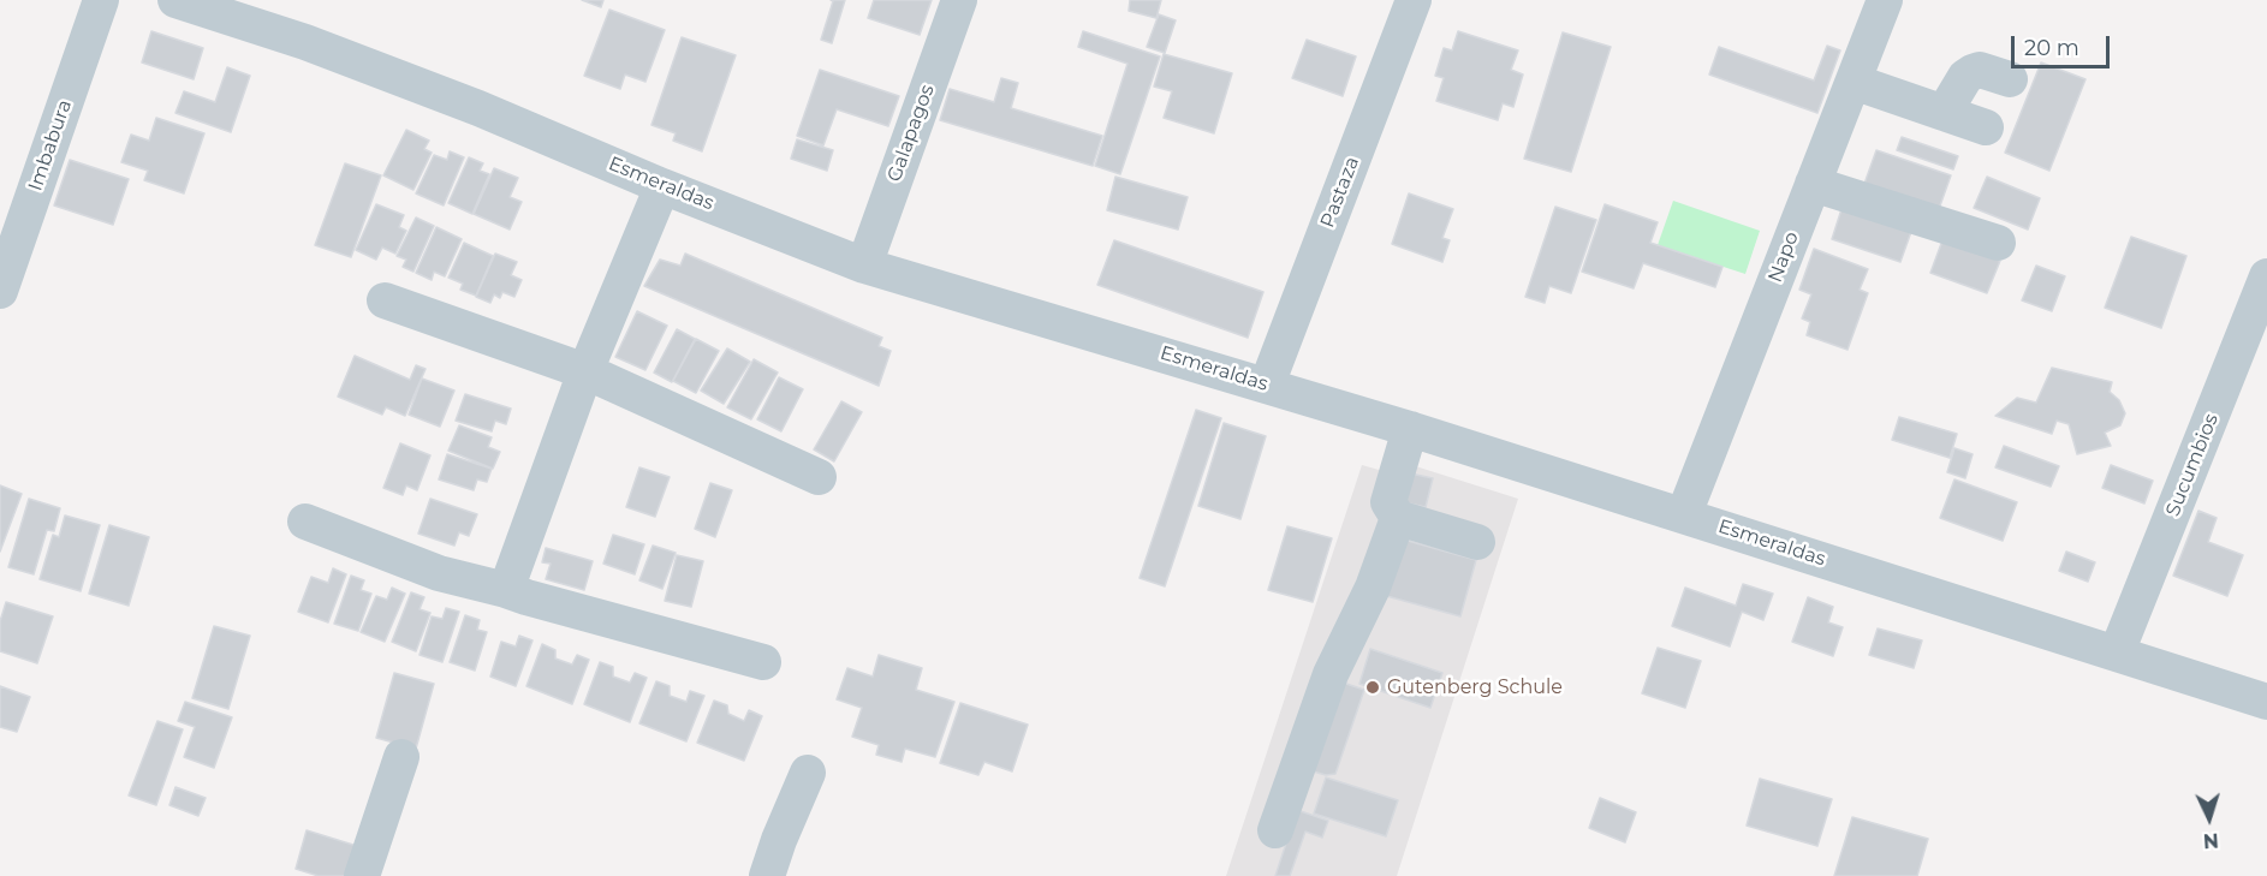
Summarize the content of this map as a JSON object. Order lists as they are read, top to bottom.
{
  "streets": {
    "street": [
      "Galapagos",
      "Imbabura",
      "Esmeraldas",
      "Pastaza",
      "Napo",
      "Sucumbios"
    ]
  },
  "crossings": [
    ["Galapagos", "Esmeraldas"],
    ["Esmeraldas", "Pastaza"],
    ["Esmeraldas", "Napo"],
    ["Esmeraldas", "Sucumbios"]
  ],
  "places": ["Gutenberg Schule"],
  "scale_bar": "20 m",
  "north": "bottom"
}
